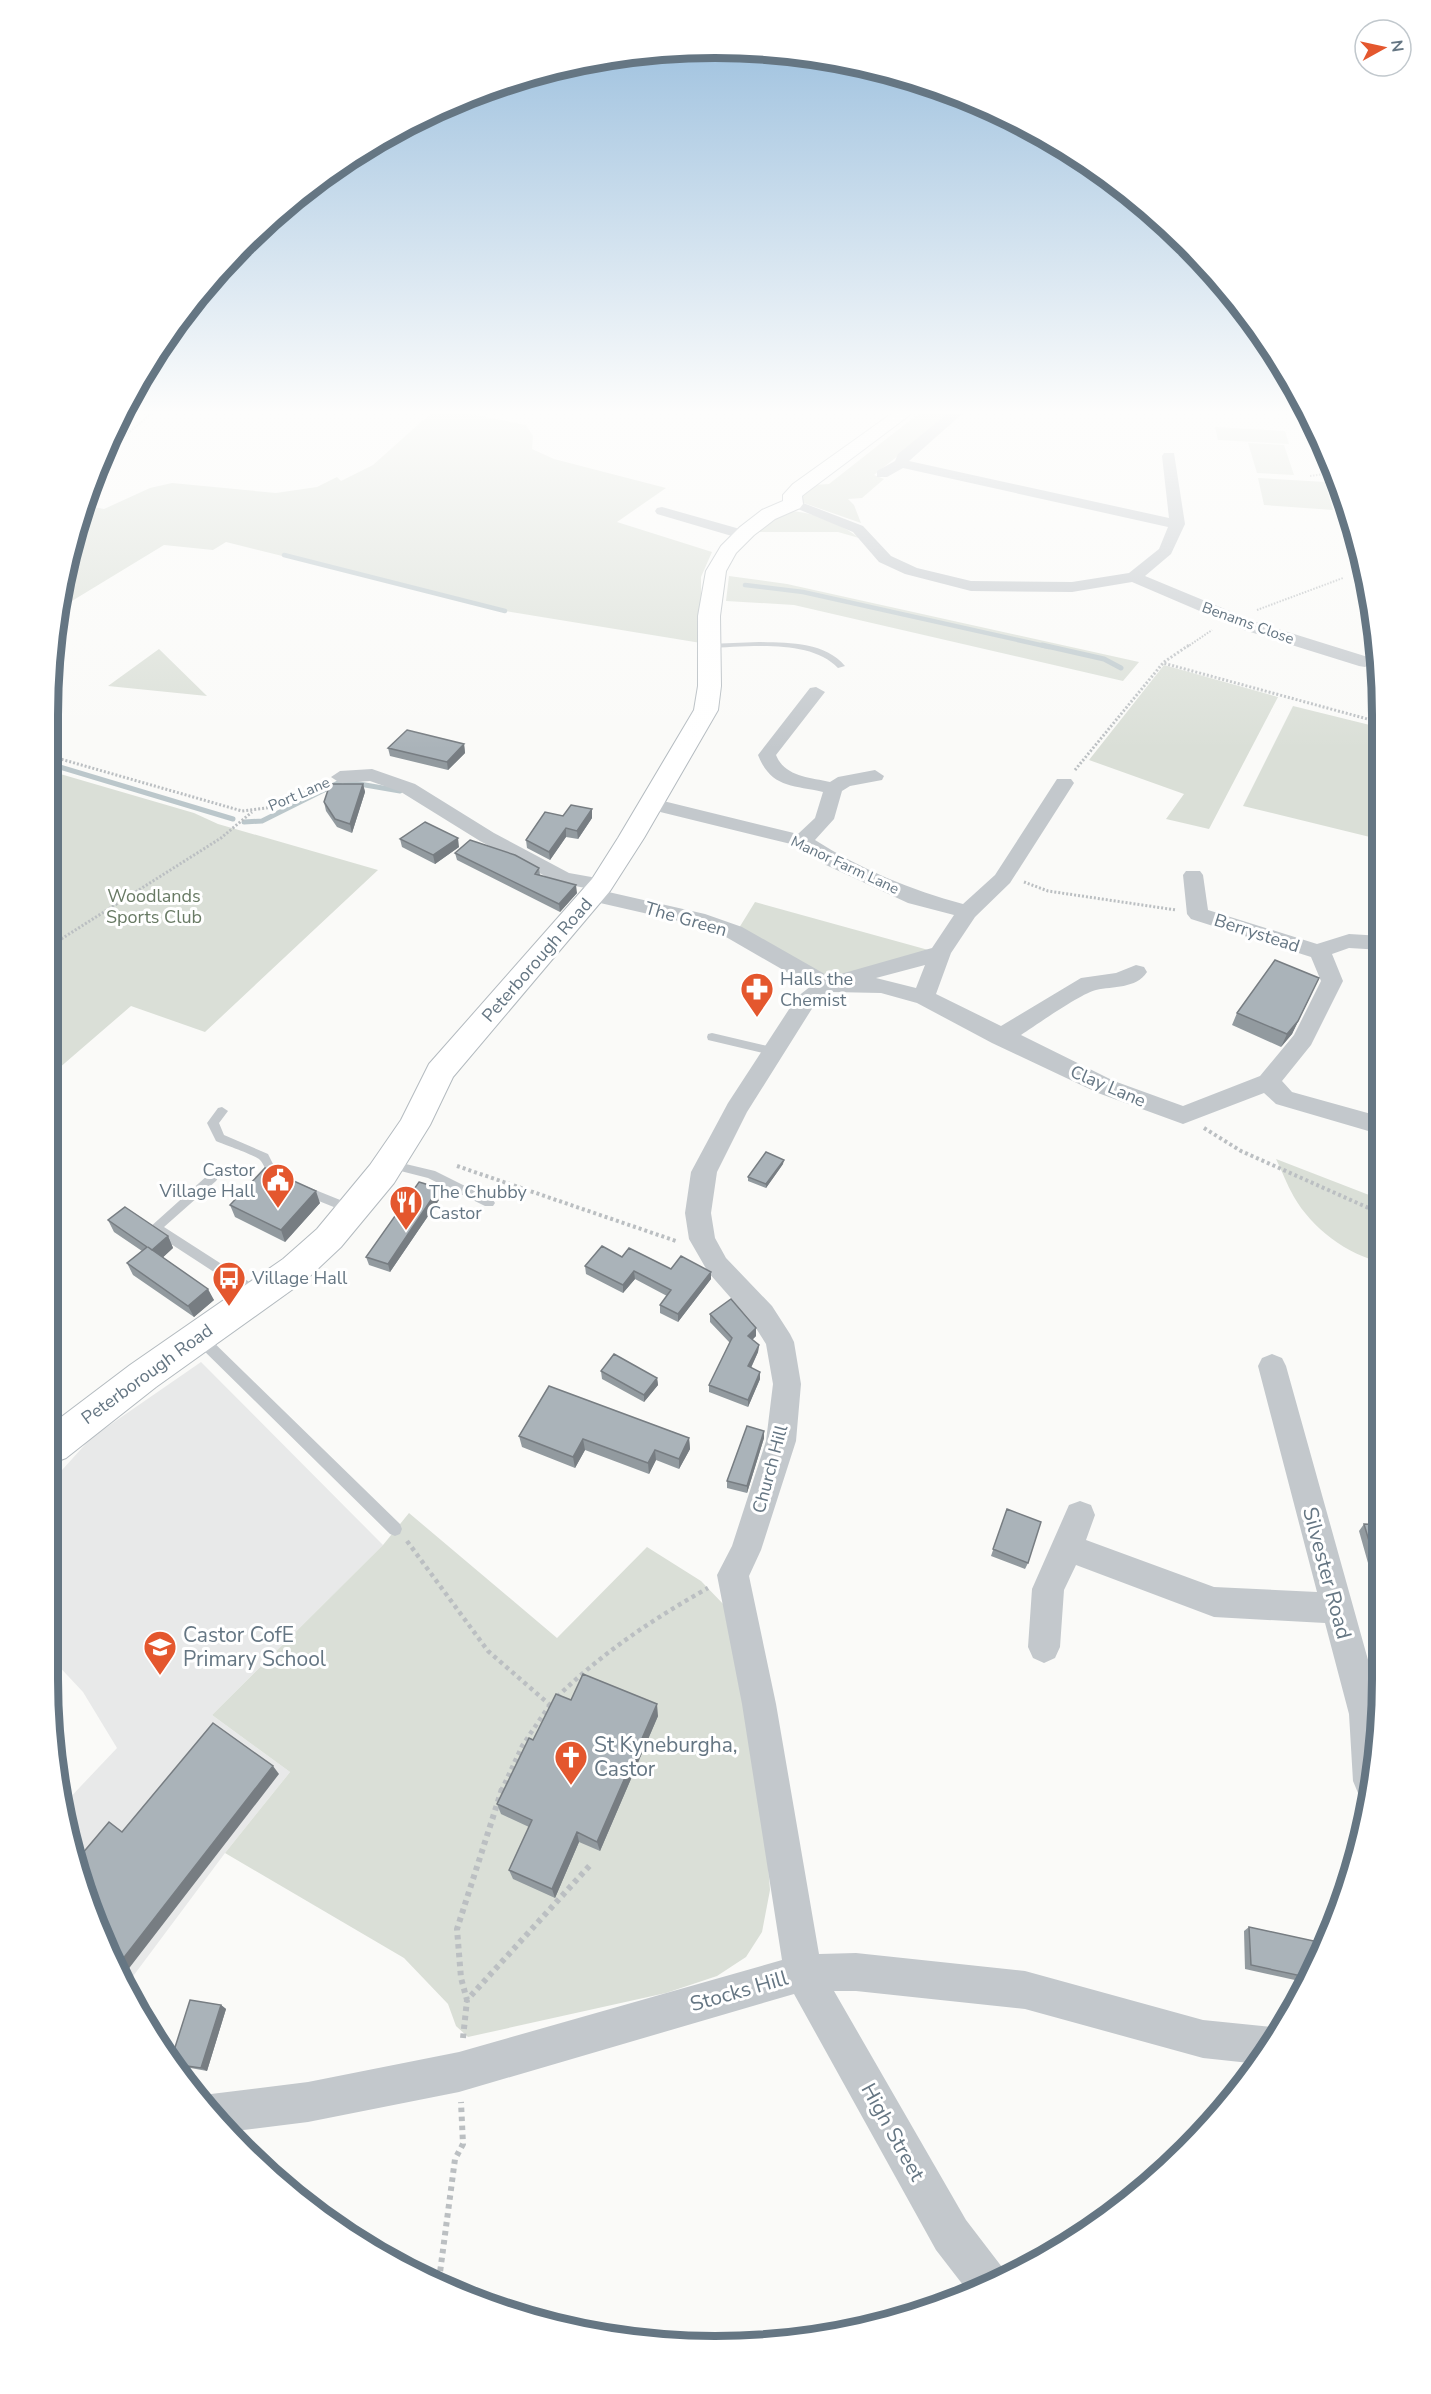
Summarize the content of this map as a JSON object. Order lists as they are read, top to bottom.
{
  "streets": {
    "street": [
      "Benams Close",
      "Port Lane",
      "Manor Farm Lane",
      "The Green",
      "Berrystead",
      "Peterborough Road",
      "Clay Lane",
      "Church Hill",
      "Silvester Road",
      "Stocks Hill",
      "High Street"
    ]
  },
  "crossings": [
    ["Port Lane", "The Green"],
    ["Port Lane", "Peterborough Road"],
    ["Manor Farm Lane", "Peterborough Road"],
    ["The Green", "Peterborough Road"],
    ["The Green", "Clay Lane"],
    ["The Green", "Church Hill"],
    ["Clay Lane", "Church Hill"],
    ["Stocks Hill", "High Street"]
  ],
  "parks": ["Woodlands Sports Club"],
  "places": {
    "pharmacy": ["Halls the Chemist"],
    "public building": ["Castor Village Hall"],
    "restaurant": ["The Chubby Castor"],
    "bus stop": ["Village Hall"],
    "school or university": ["Castor CofE Primary School"],
    "church": ["St Kyneburgha, Castor"]
  },
  "north": "right"
}
